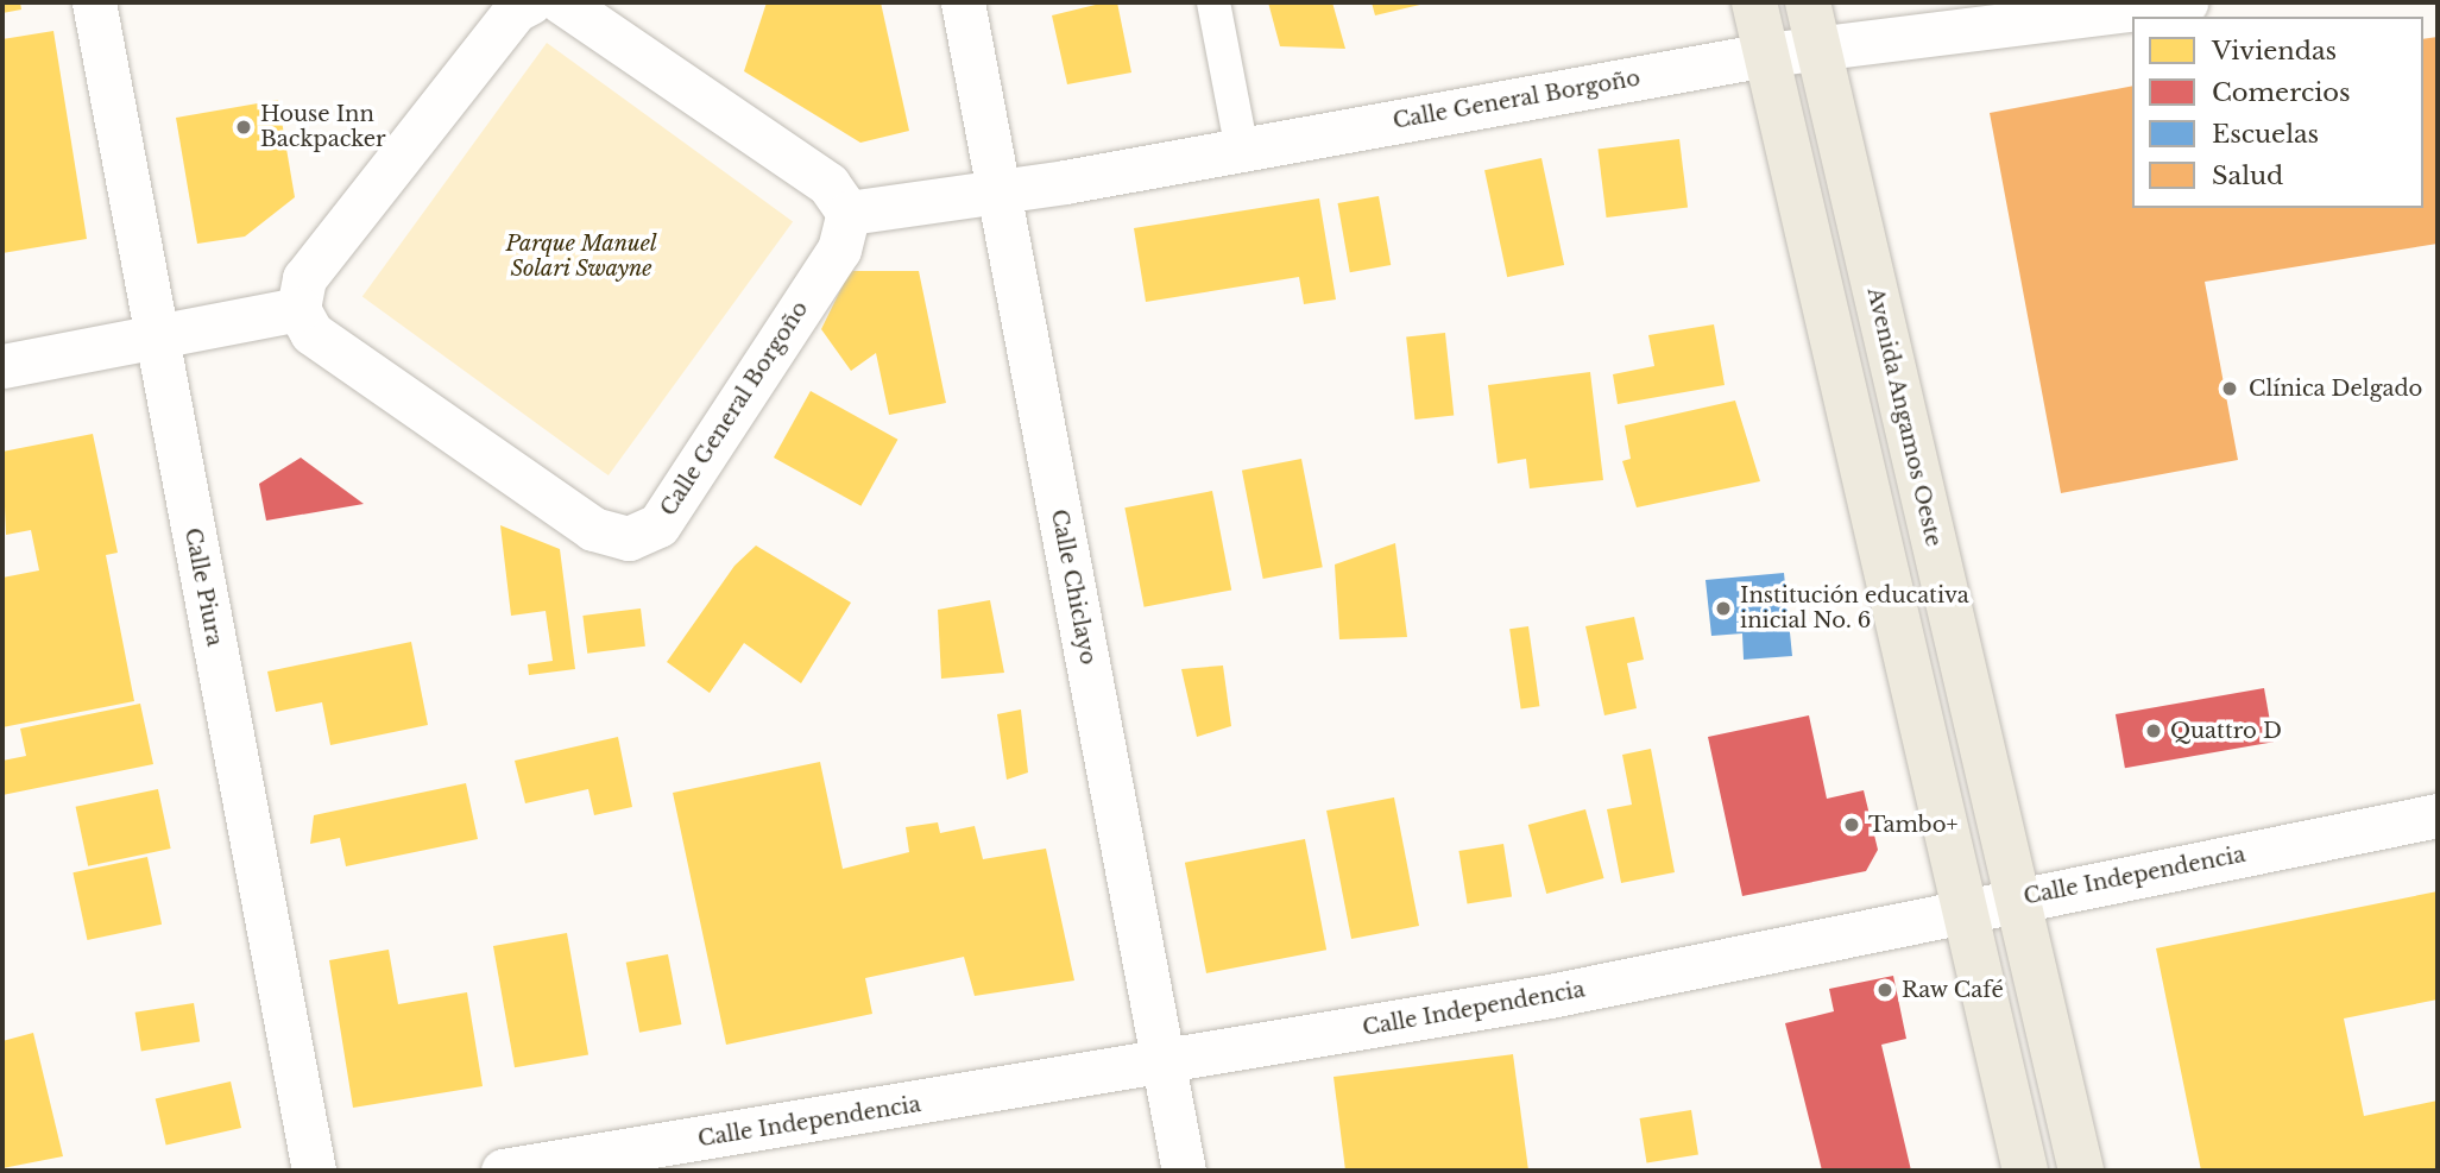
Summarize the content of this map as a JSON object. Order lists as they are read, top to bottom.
{
  "streets": {
    "main road": ["Avenida Angamos Oeste"],
    "street": [
      "Calle General Borgoño",
      "Calle Piura",
      "Calle Chiclayo",
      "Calle Independencia"
    ]
  },
  "crossings": [
    ["Calle General Borgoño", "Avenida Angamos Oeste"],
    ["Calle General Borgoño", "Calle Chiclayo"],
    ["Avenida Angamos Oeste", "Calle Independencia"],
    ["Calle Chiclayo", "Calle Independencia"]
  ],
  "parks": ["Parque Manuel Solari Swayne"],
  "places": [
    "House Inn Backpacker",
    "Clínica Delgado",
    "Institución educativa inicial No. 6",
    "Quattro D",
    "Tambo+",
    "Raw Café"
  ],
  "legend": [
    "Viviendas",
    "Comercios",
    "Escuelas",
    "Salud"
  ]
}
